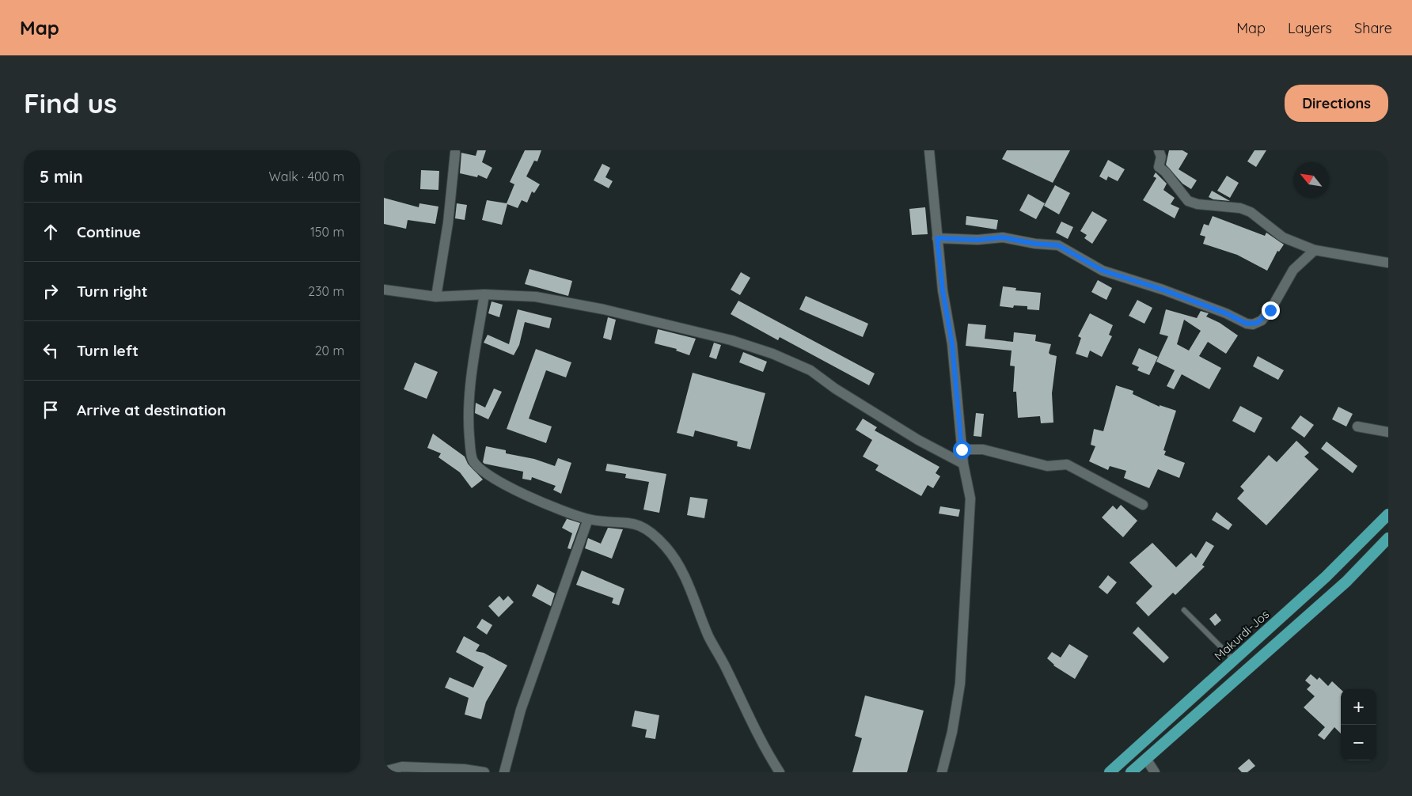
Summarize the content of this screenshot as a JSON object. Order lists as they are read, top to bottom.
{
  "streets": {
    "highway": ["Makurdi-Jos"]
  },
  "north": "top left",
  "page": {
    "header": "Map",
    "nav": ["Map", "Layers", "Share"],
    "buttons": "Directions",
    "title": "Find us",
    "heading": ["5 min", "Walk · 400 m"],
    "list": [
      ["Continue", "150 m"],
      ["Turn right", "230 m"],
      ["Turn left", "20 m"],
      "Arrive at destination"
    ],
    "map_buttons": ["+", "−"]
  }
}
